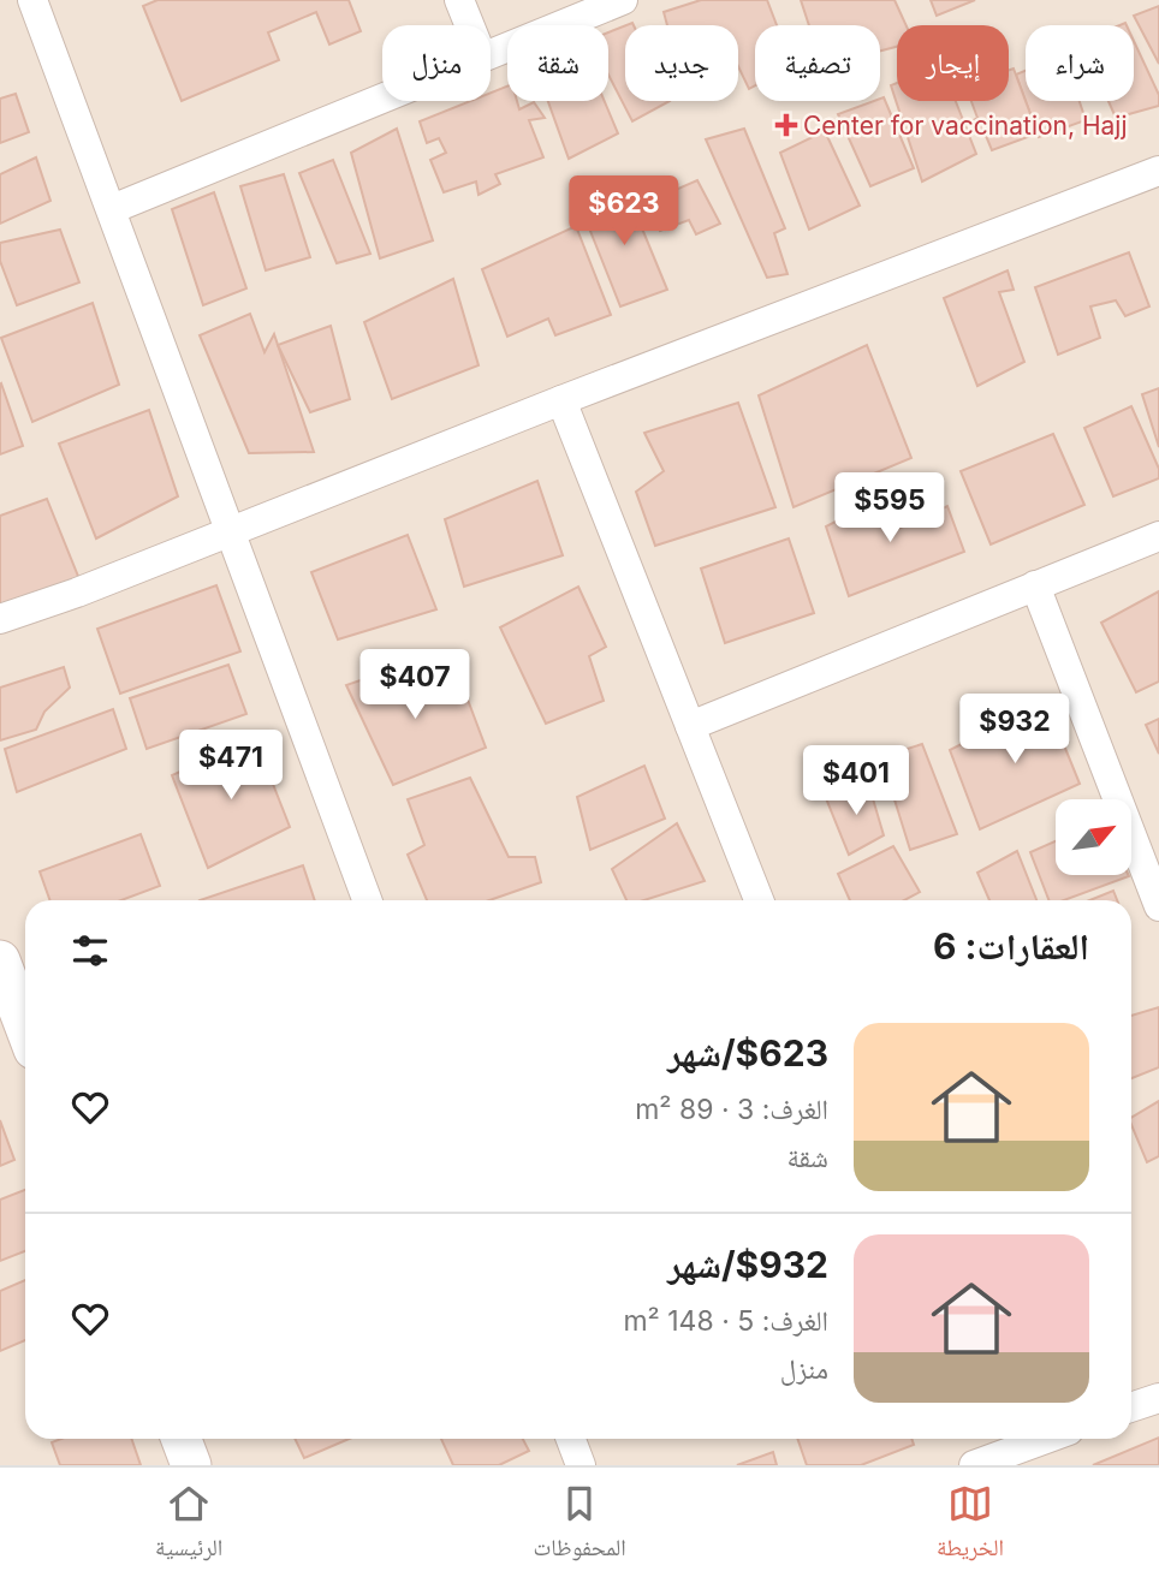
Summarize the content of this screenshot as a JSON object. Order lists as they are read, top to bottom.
{
  "places": {
    "health": ["Center for vaccination, Hajj"]
  },
  "north": "top right",
  "page": {
    "chip": [
      "شراء",
      "إيجار",
      "تصفية",
      "جديد",
      "شقة",
      "منزل"
    ],
    "price": [
      "$623",
      "$595",
      "$407",
      "$932",
      "$471",
      "$401"
    ],
    "heading": "العقارات: 6",
    "list": [
      {
        "name": "$623/شهر",
        "note": "الغرف: 3 · 89 m² · شقة"
      },
      {
        "name": "$932/شهر",
        "note": "الغرف: 5 · 148 m² · منزل"
      }
    ],
    "tabs": ["الخريطة", "المحفوظات", "الرئيسية"]
  }
}
